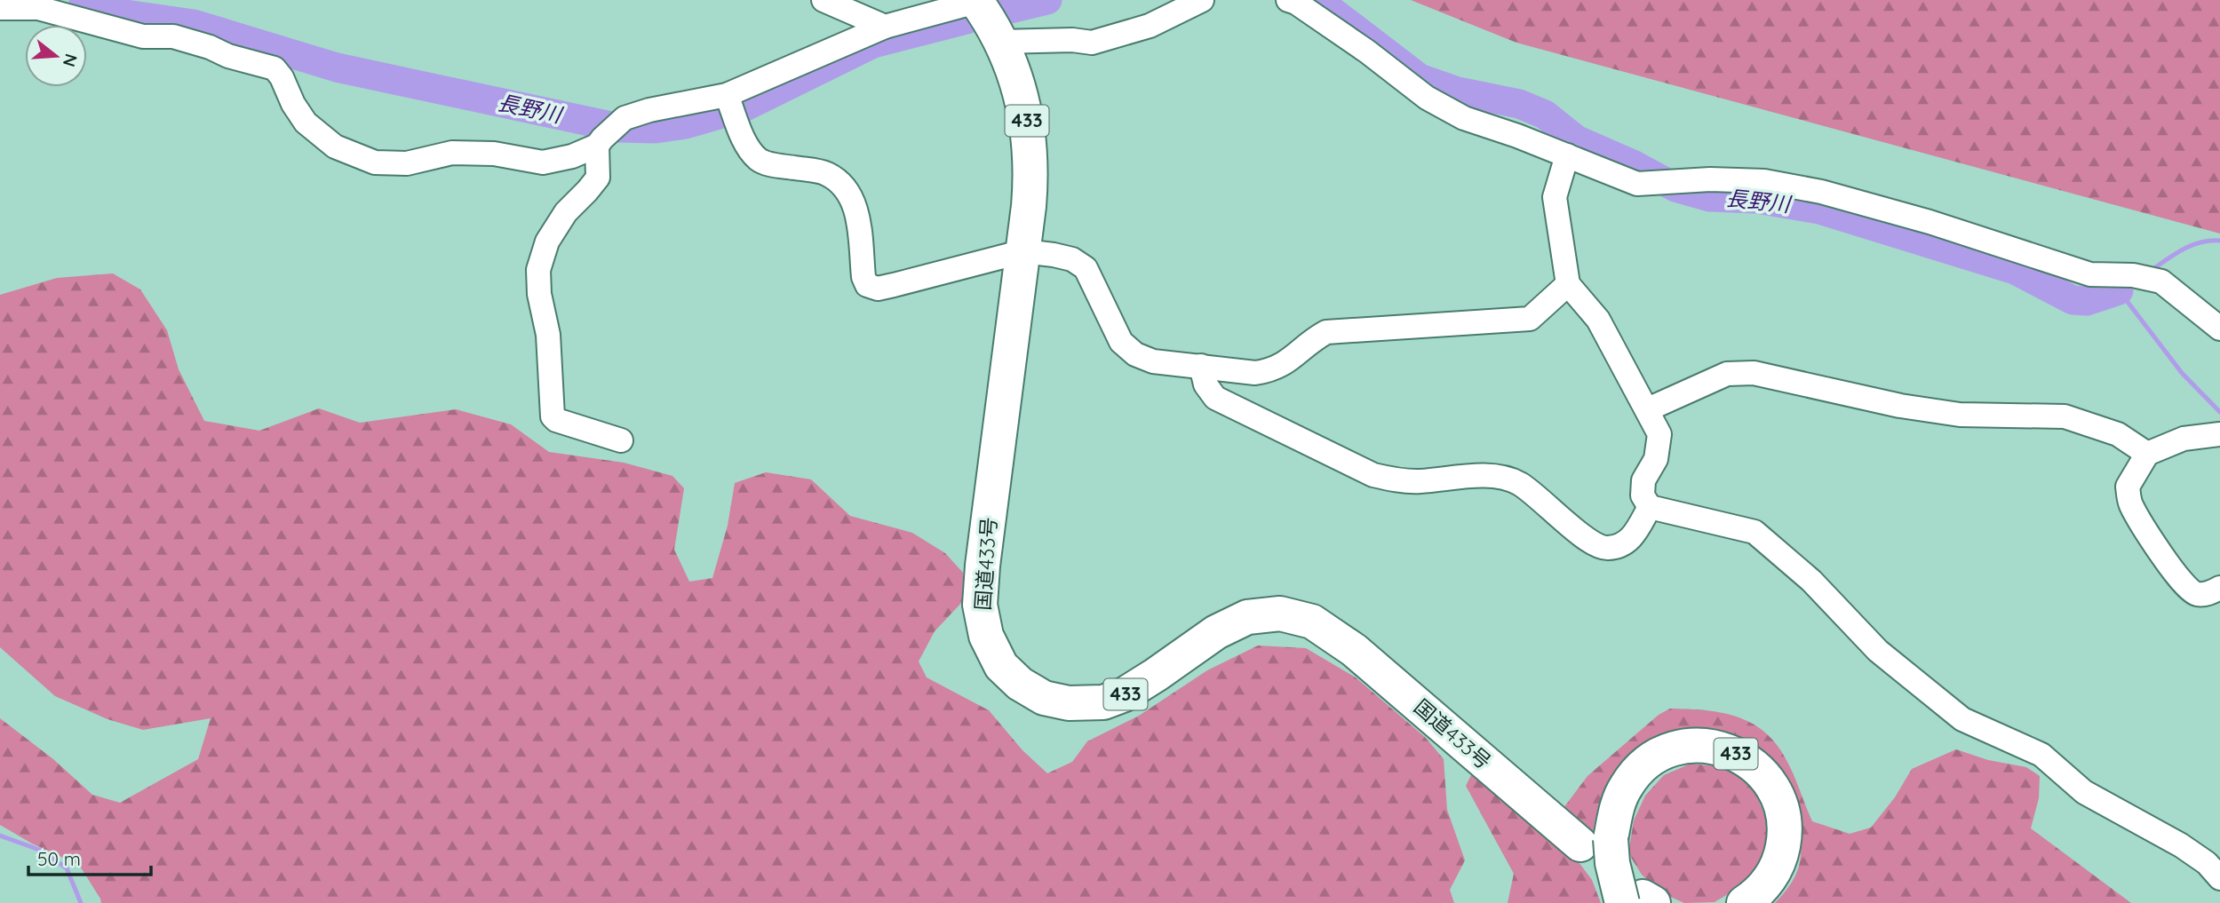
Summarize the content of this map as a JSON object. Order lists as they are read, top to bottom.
{
  "streets": {
    "highway": ["433", "国道433号"]
  },
  "crossings": [
    ["433", "国道433号"]
  ],
  "water": ["長野川"],
  "scale_bar": "50 m",
  "north": "right"
}
